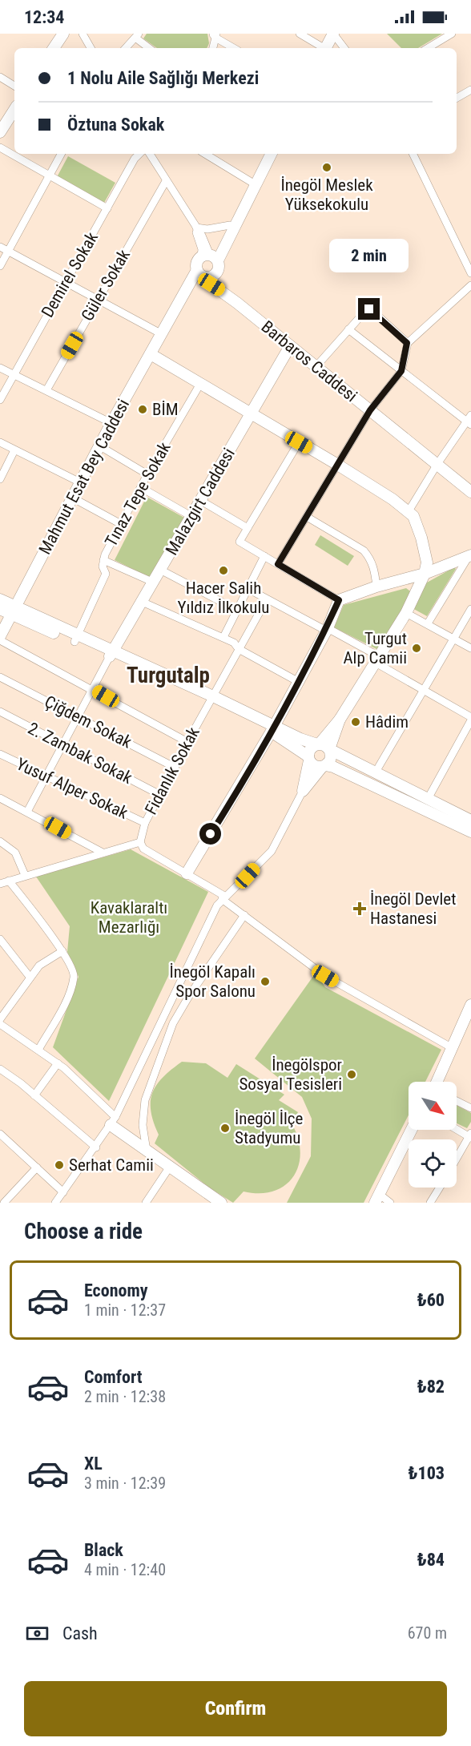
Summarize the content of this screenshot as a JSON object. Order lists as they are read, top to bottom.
{
  "streets": {
    "main road": ["Barbaros Caddesi", "Mahmut Esat Bey Caddesi", "Malazgirt Caddesi"],
    "street": [
      "Demirel Sokak",
      "Güler Sokak",
      "Tınaz Tepe Sokak",
      "Çiğdem Sokak",
      "2. Zambak Sokak",
      "Fidanlık Sokak",
      "Yusuf Alper Sokak"
    ]
  },
  "crossings": [
    ["Barbaros Caddesi", "Malazgirt Caddesi"],
    ["Çiğdem Sokak", "Fidanlık Sokak"],
    ["2. Zambak Sokak", "Fidanlık Sokak"],
    ["Fidanlık Sokak", "Yusuf Alper Sokak"]
  ],
  "districts": ["Turgutalp"],
  "parks": ["Kavaklaraltı Mezarlığı"],
  "places": {
    "other": [
      "İnegöl Meslek Yüksekokulu",
      "BİM",
      "Hacer Salih Yıldız İlkokulu",
      "Turgut Alp Camii",
      "Hâdim",
      "İnegöl Kapalı Spor Salonu",
      "İnegölspor Sosyal Tesisleri",
      "İnegöl İlçe Stadyumu",
      "Serhat Camii"
    ],
    "health": ["İnegöl Devlet Hastanesi"]
  },
  "north": "bottom right",
  "page": {
    "status": "12:34",
    "banner": ["1 Nolu Aile Sağlığı Merkezi", "Öztuna Sokak"],
    "bubble": "2 min",
    "heading": "Choose a ride",
    "list": [
      {
        "name": "Economy",
        "note": "1 min · 12:37",
        "value": "₺60"
      },
      {
        "name": "Comfort",
        "note": "2 min · 12:38",
        "value": "₺82"
      },
      {
        "name": "XL",
        "note": "3 min · 12:39",
        "value": "₺103"
      },
      {
        "name": "Black",
        "note": "4 min · 12:40",
        "value": "₺84"
      }
    ],
    "pay": ["Cash", "670 m"],
    "buttons": "Confirm"
  }
}
